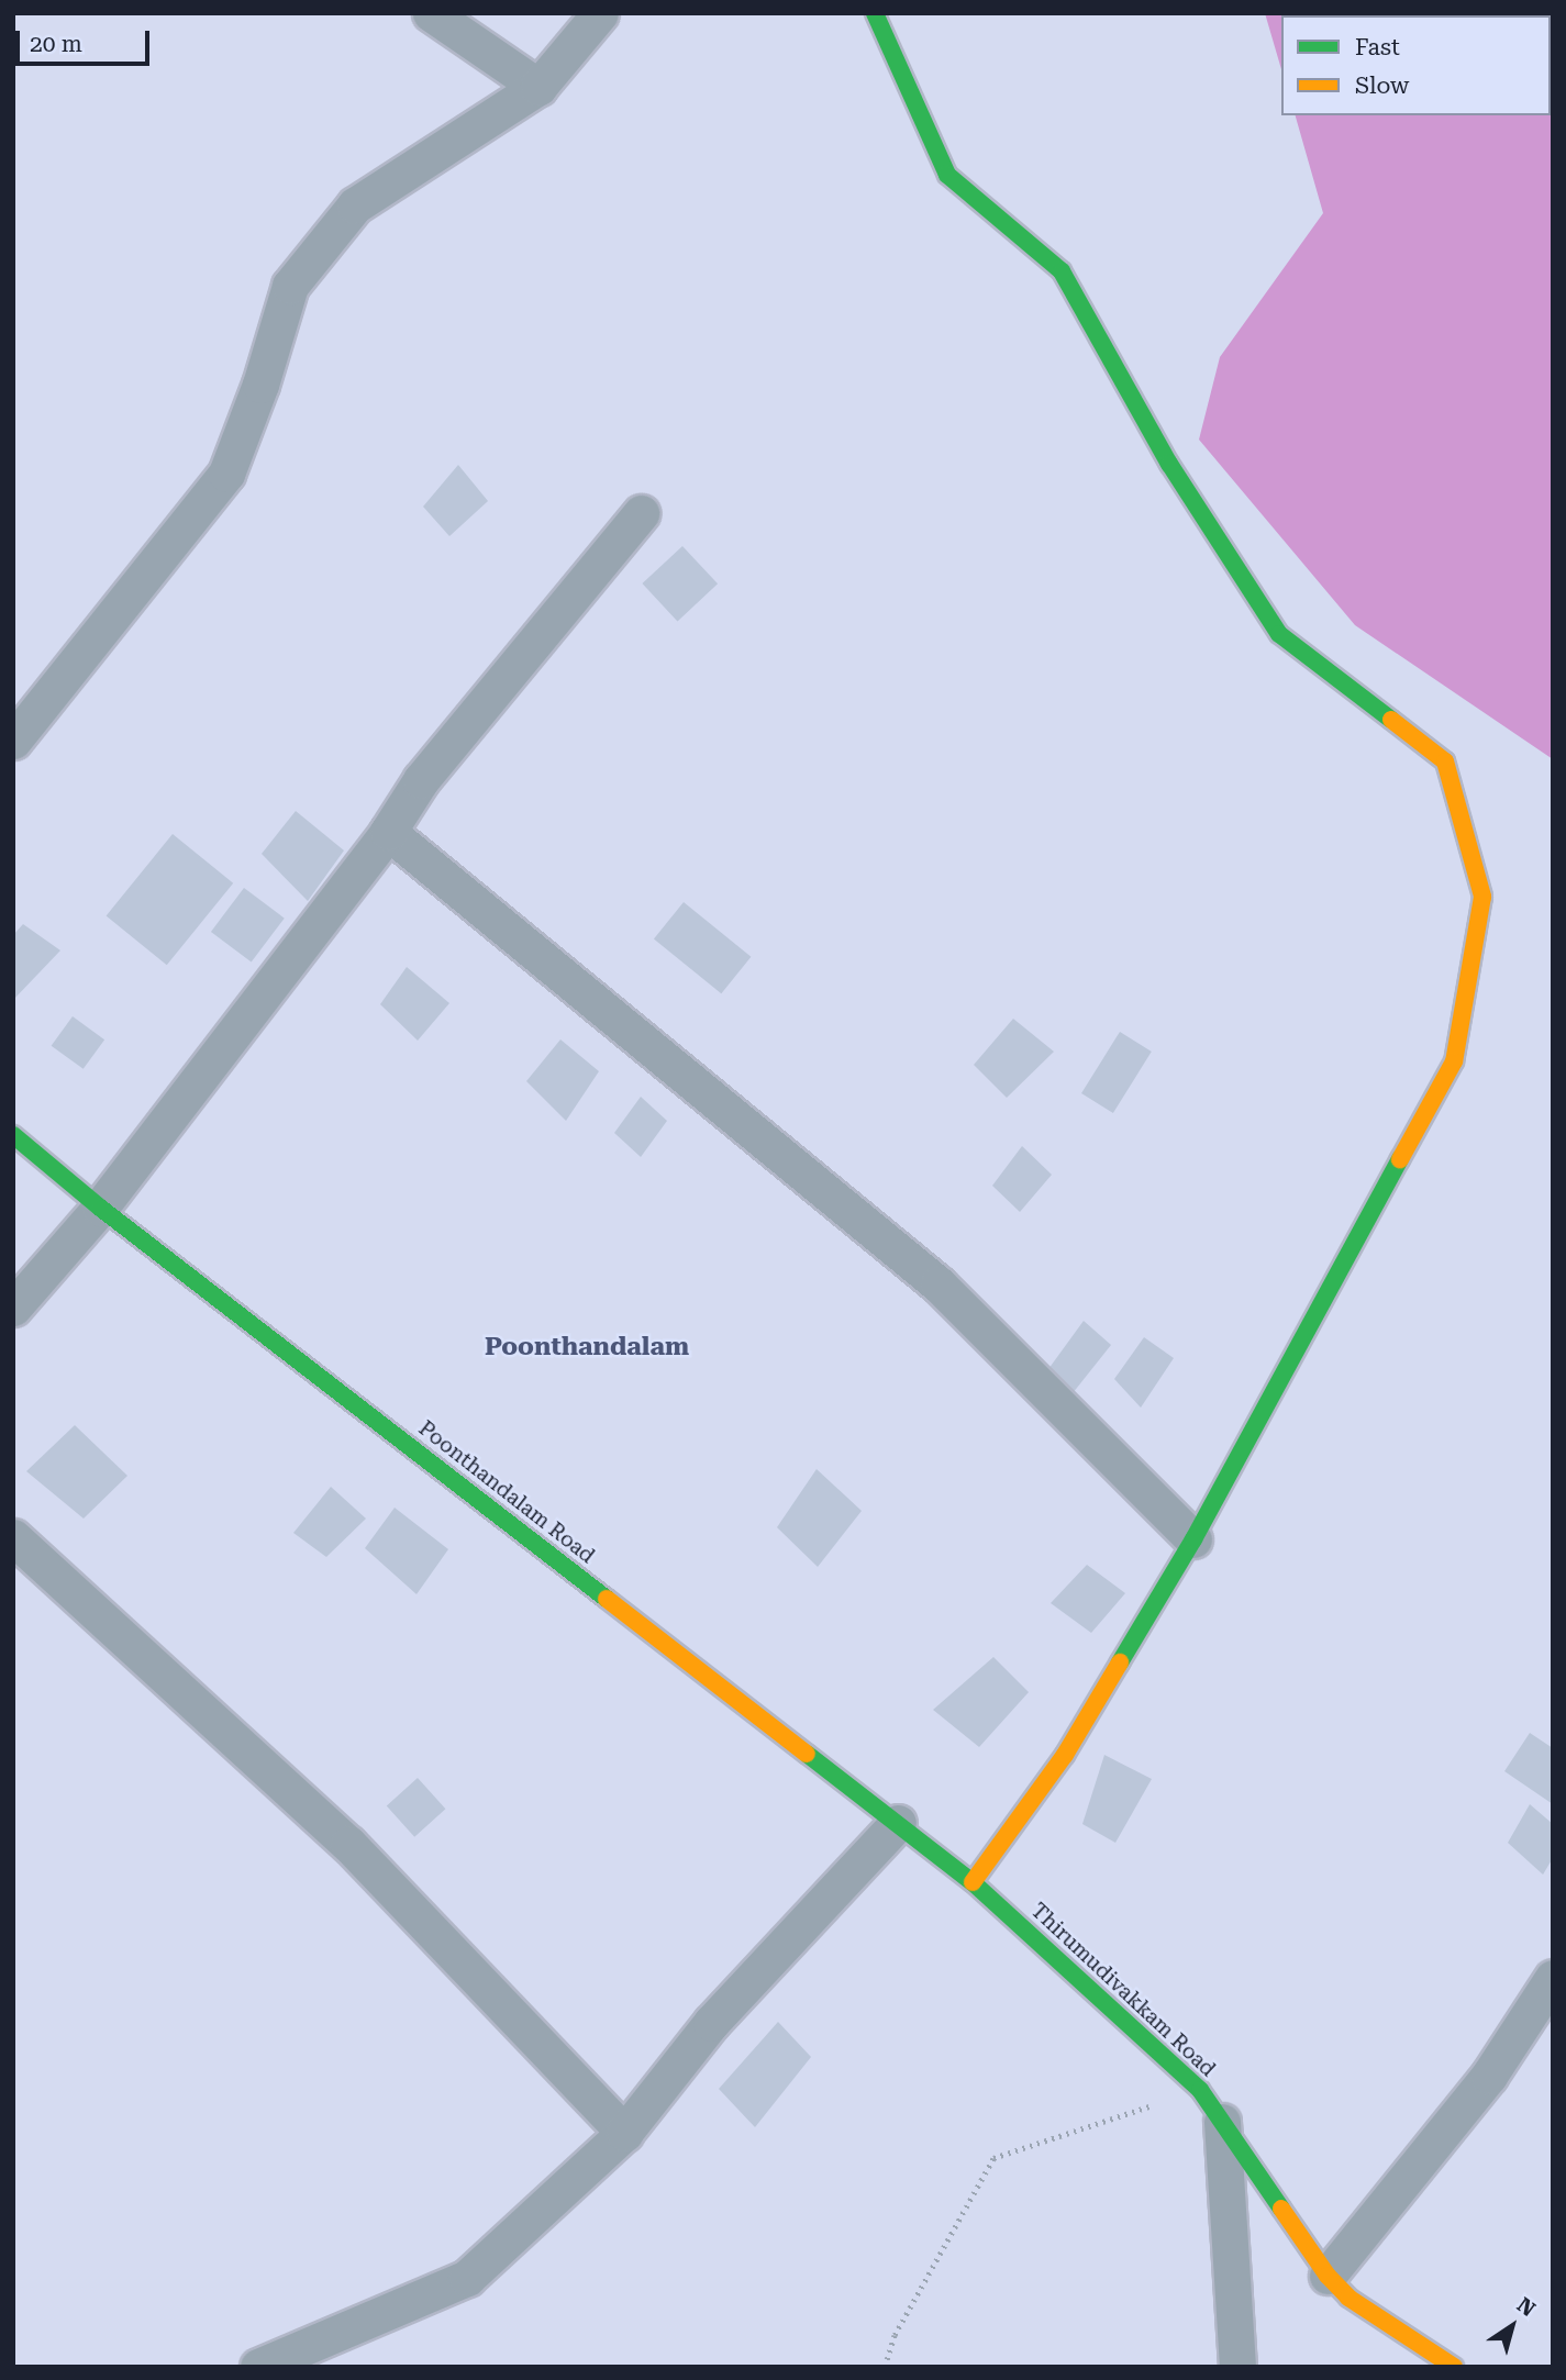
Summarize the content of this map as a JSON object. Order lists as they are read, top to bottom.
{
  "streets": {
    "street": ["Poonthandalam Road", "Thirumudivakkam Road"]
  },
  "crossings": [
    ["Poonthandalam Road", "Thirumudivakkam Road"]
  ],
  "districts": ["Poonthandalam"],
  "legend": ["Fast", "Slow"],
  "scale_bar": "20 m",
  "north": "top right"
}
